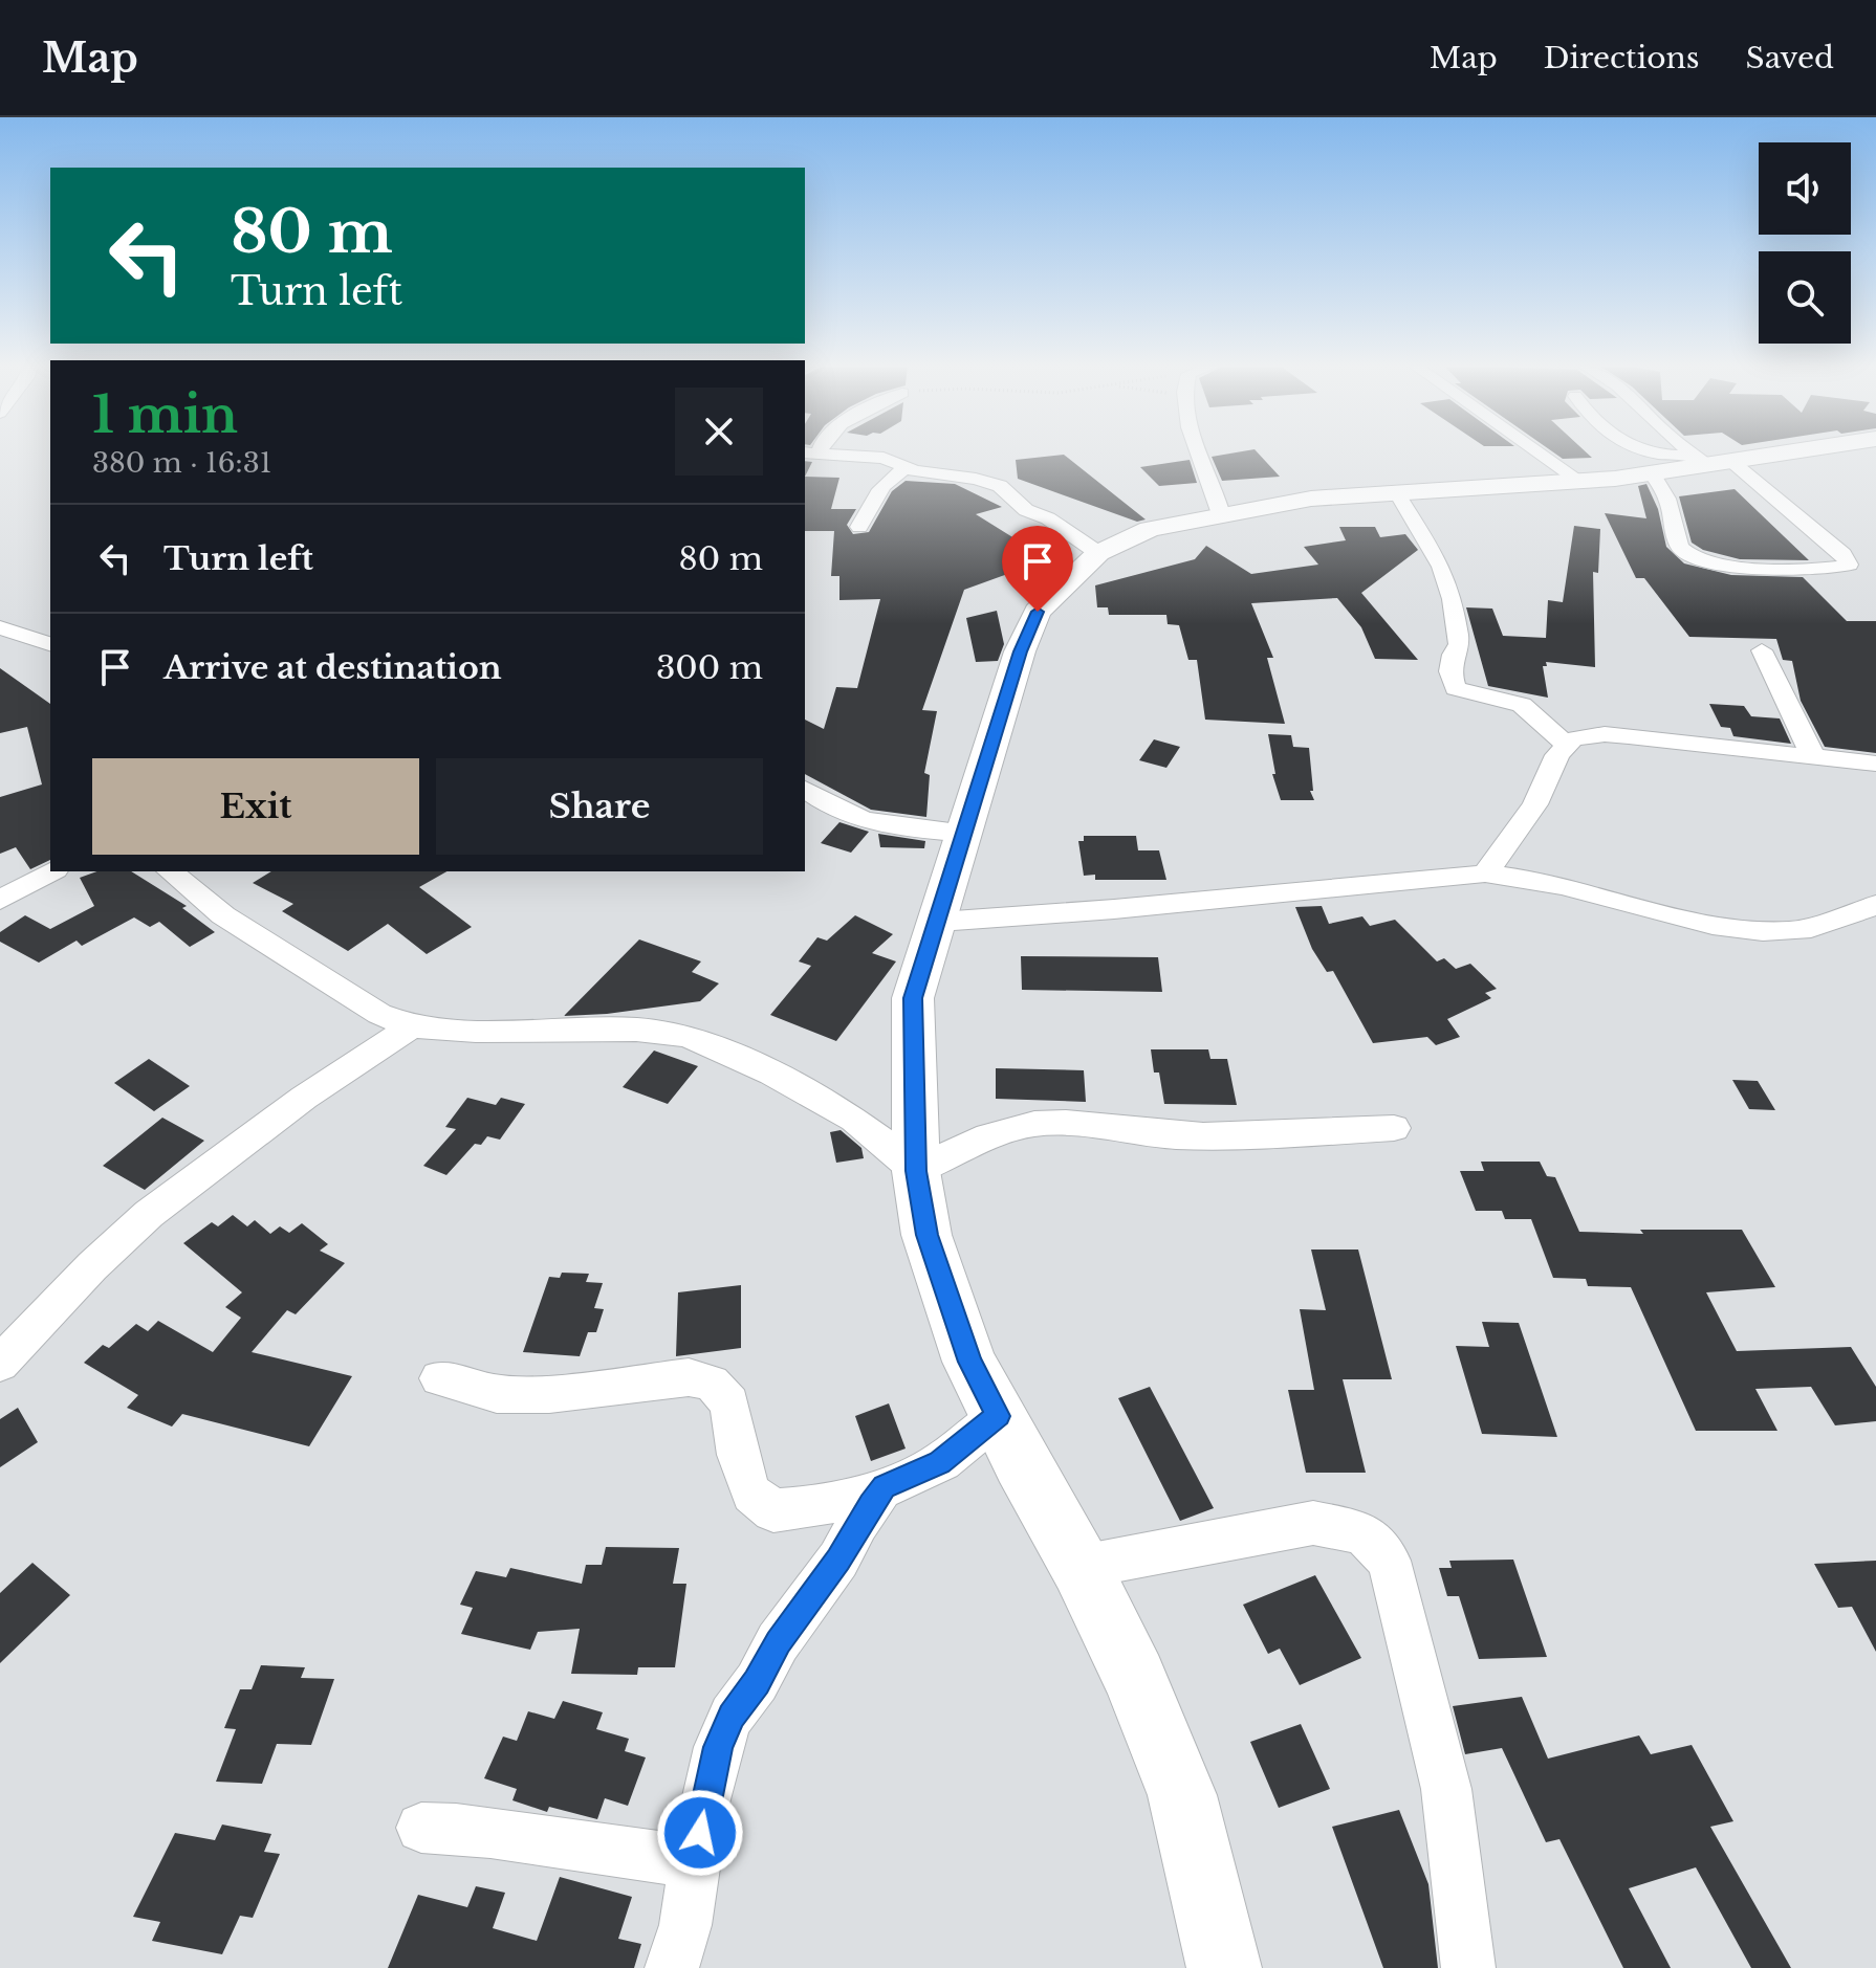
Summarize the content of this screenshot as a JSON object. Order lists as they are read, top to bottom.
{
  "page": {
    "header": "Map",
    "nav": ["Map", "Directions", "Saved"],
    "turn": ["80 m", "Turn left"],
    "heading": ["1 min", "380 m · 16:31"],
    "list": [
      {
        "name": "Turn left",
        "value": "80 m"
      },
      {
        "name": "Arrive at destination",
        "value": "300 m"
      }
    ],
    "buttons": ["Exit", "Share"]
  }
}
